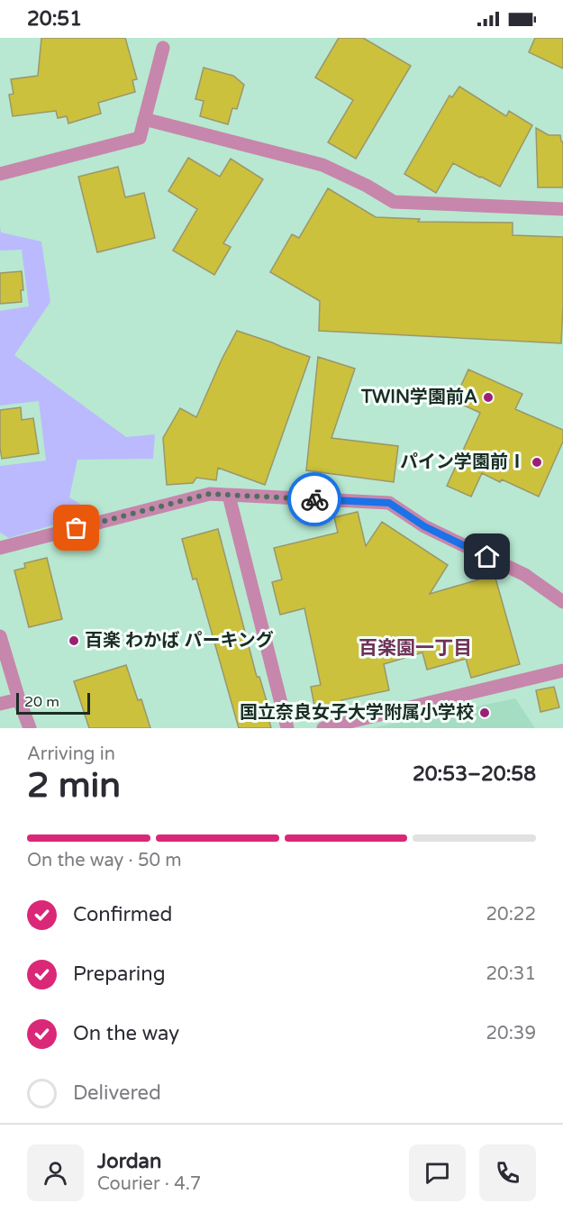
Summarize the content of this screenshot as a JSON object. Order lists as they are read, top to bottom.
{
  "districts": ["百楽園一丁目"],
  "places": [
    "TWIN学園前A",
    "パイン学園前Ⅰ",
    "百楽 わかば パーキング",
    "国立奈良女子大学附属小学校"
  ],
  "scale_bar": "20 m",
  "page": {
    "status": "20:51",
    "scale": "20 m",
    "heading": ["2 min", "Arriving in", "20:53–20:58"],
    "panel": ["Jordan", "Courier · 4.7"],
    "bar": "On the way · 50 m",
    "list": [
      ["Confirmed", "20:22"],
      ["Preparing", "20:31"],
      ["On the way", "20:39"],
      "Delivered"
    ]
  }
}
